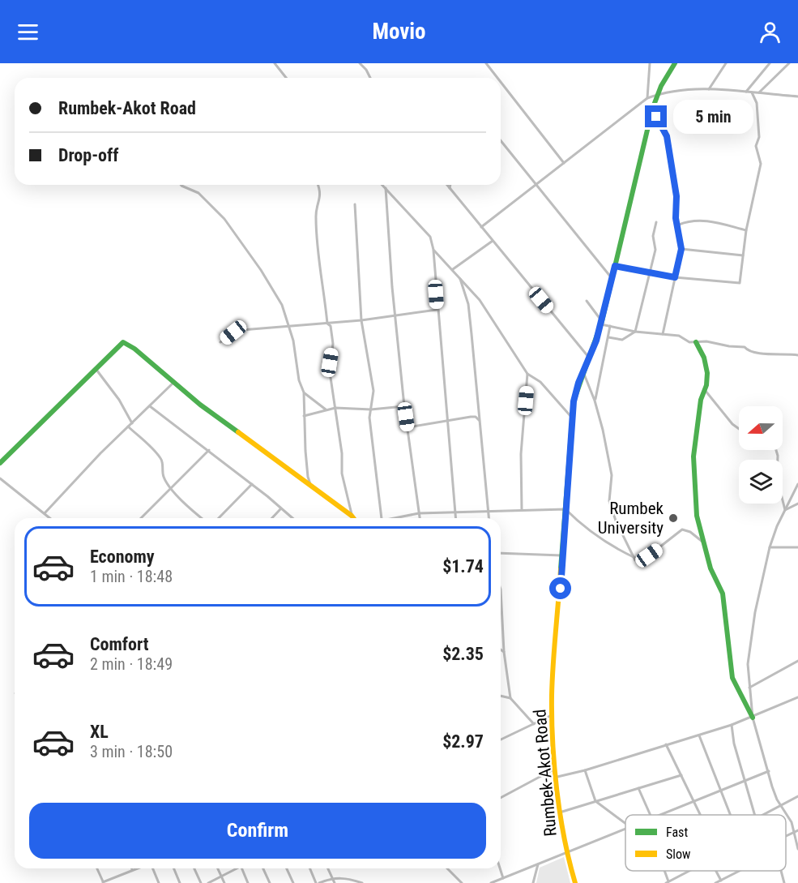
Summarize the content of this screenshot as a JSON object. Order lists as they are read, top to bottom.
{
  "streets": {
    "street": ["Rumbek-Akot Road"]
  },
  "places": ["Rumbek University"],
  "legend": ["Fast", "Slow"],
  "north": "left",
  "page": {
    "header": "Movio",
    "banner": ["Rumbek-Akot Road", "Drop-off"],
    "bubble": "5 min",
    "list": [
      {
        "name": "Economy",
        "note": "1 min · 18:48",
        "value": "$1.74"
      },
      {
        "name": "Comfort",
        "note": "2 min · 18:49",
        "value": "$2.35"
      },
      {
        "name": "XL",
        "note": "3 min · 18:50",
        "value": "$2.97"
      }
    ],
    "buttons": "Confirm"
  }
}
